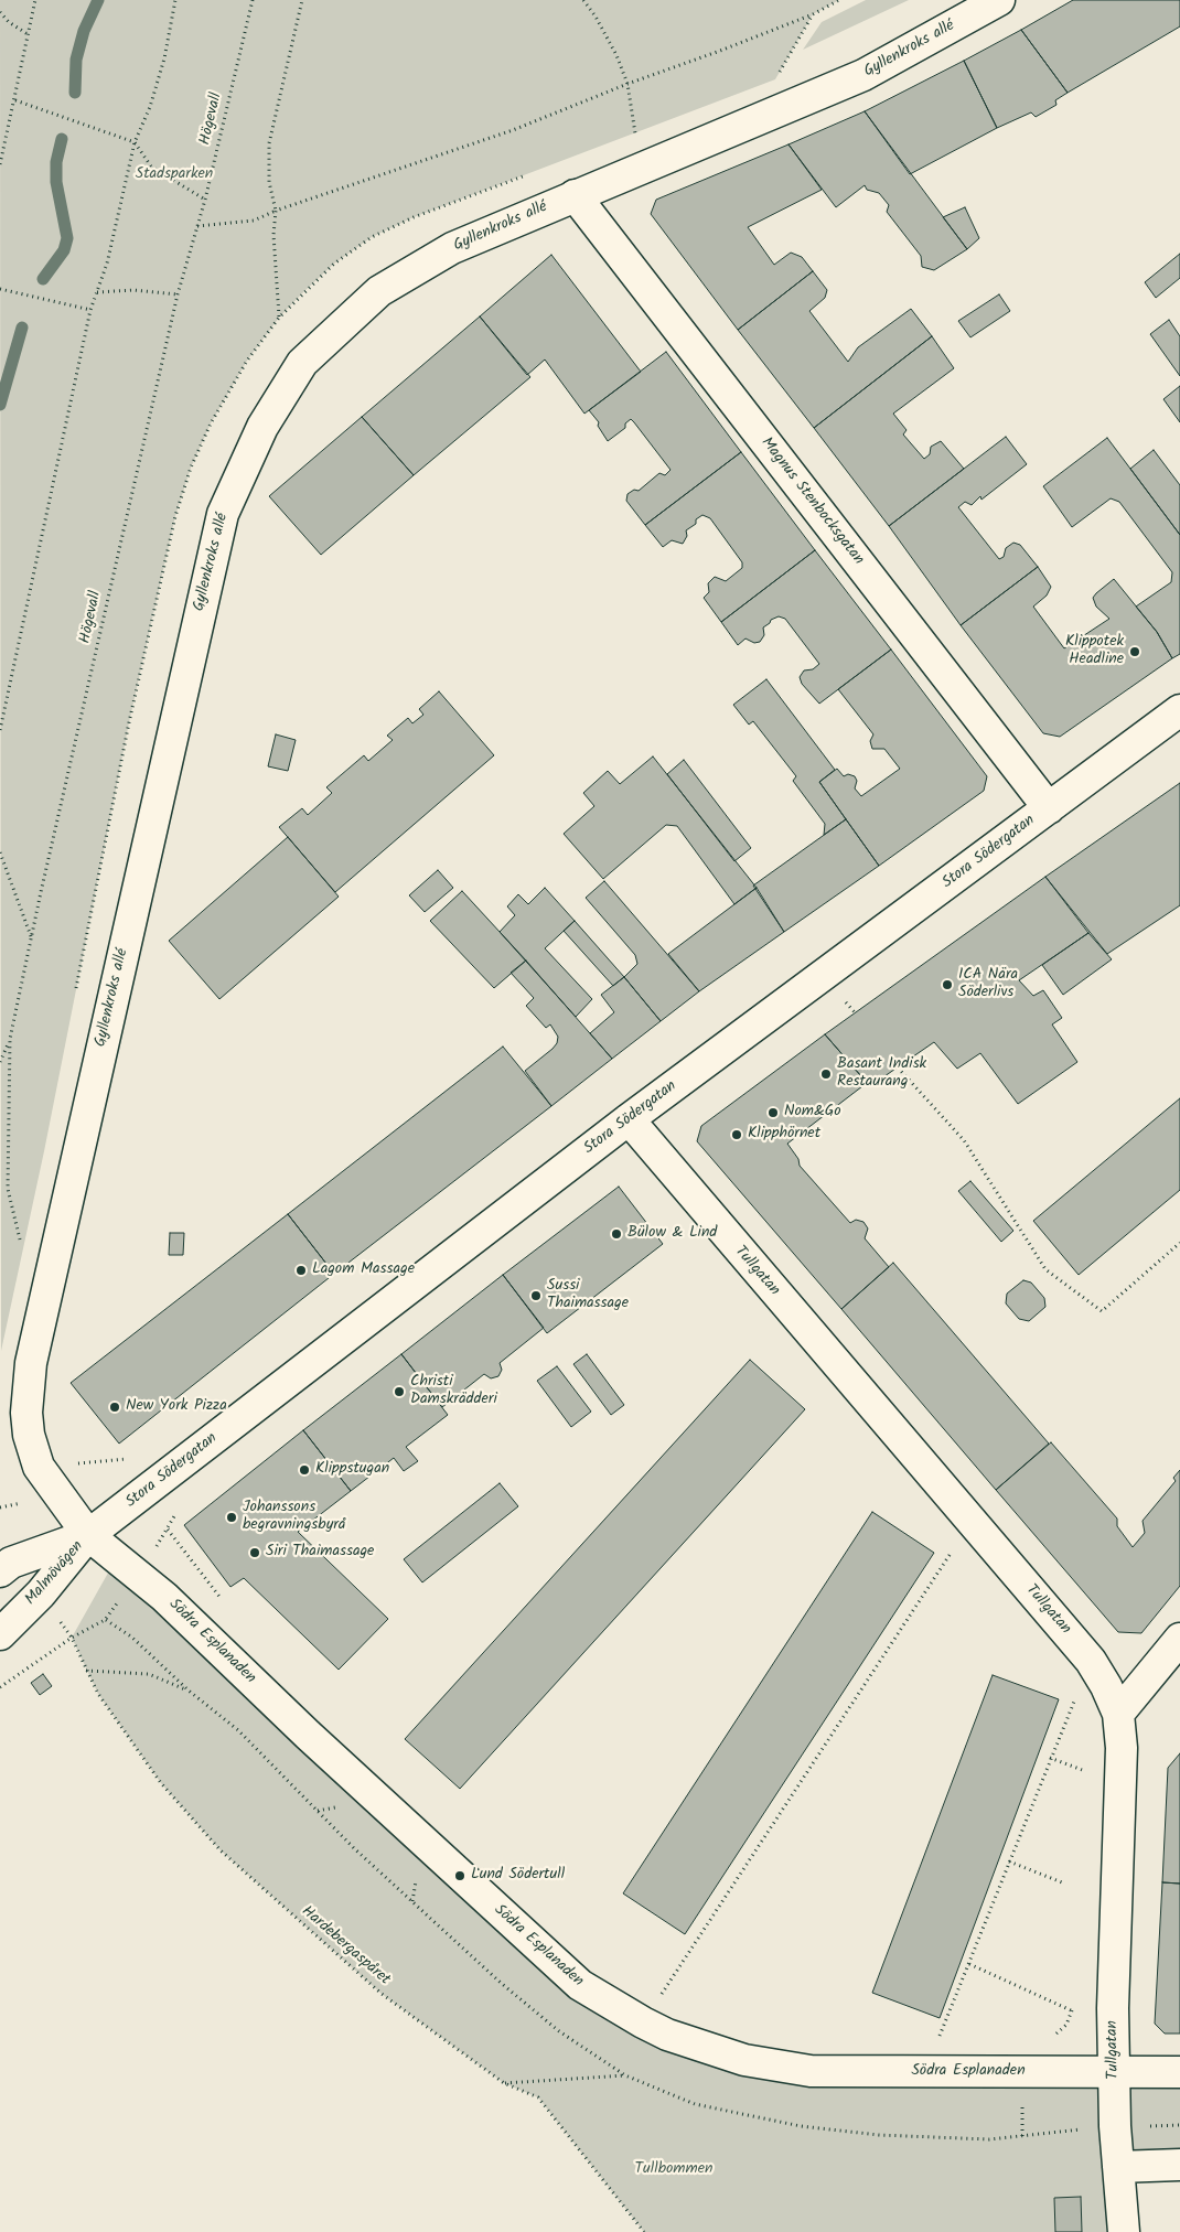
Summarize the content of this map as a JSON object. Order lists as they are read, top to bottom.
{
  "streets": {
    "street": [
      "Gyllenkroks allé",
      "Magnus Stenbocksgatan",
      "Stora Södergatan",
      "Tullgatan",
      "Malmövägen",
      "Södra Esplanaden"
    ],
    "path": ["Högevall", "Hardebergaspåret"]
  },
  "crossings": [
    ["Gyllenkroks allé", "Magnus Stenbocksgatan"],
    ["Gyllenkroks allé", "Stora Södergatan"],
    ["Gyllenkroks allé", "Malmövägen"],
    ["Gyllenkroks allé", "Södra Esplanaden"],
    ["Magnus Stenbocksgatan", "Stora Södergatan"],
    ["Stora Södergatan", "Tullgatan"],
    ["Stora Södergatan", "Malmövägen"],
    ["Stora Södergatan", "Södra Esplanaden"],
    ["Tullgatan", "Södra Esplanaden"],
    ["Malmövägen", "Södra Esplanaden"]
  ],
  "parks": ["Stadsparken", "Tullbommen"],
  "places": [
    "Klippotek Headline",
    "ICA Nära Söderlivs",
    "Basant Indisk Restaurang",
    "Nom&Go",
    "Klipphörnet",
    "Bülow & Lind",
    "Lagom Massage",
    "Sussi Thaimassage",
    "Christi Damskrädderi",
    "New York Pizza",
    "Klippstugan",
    "Johanssons begravningsbyrå",
    "Siri Thaimassage",
    "Lund Södertull"
  ]
}
